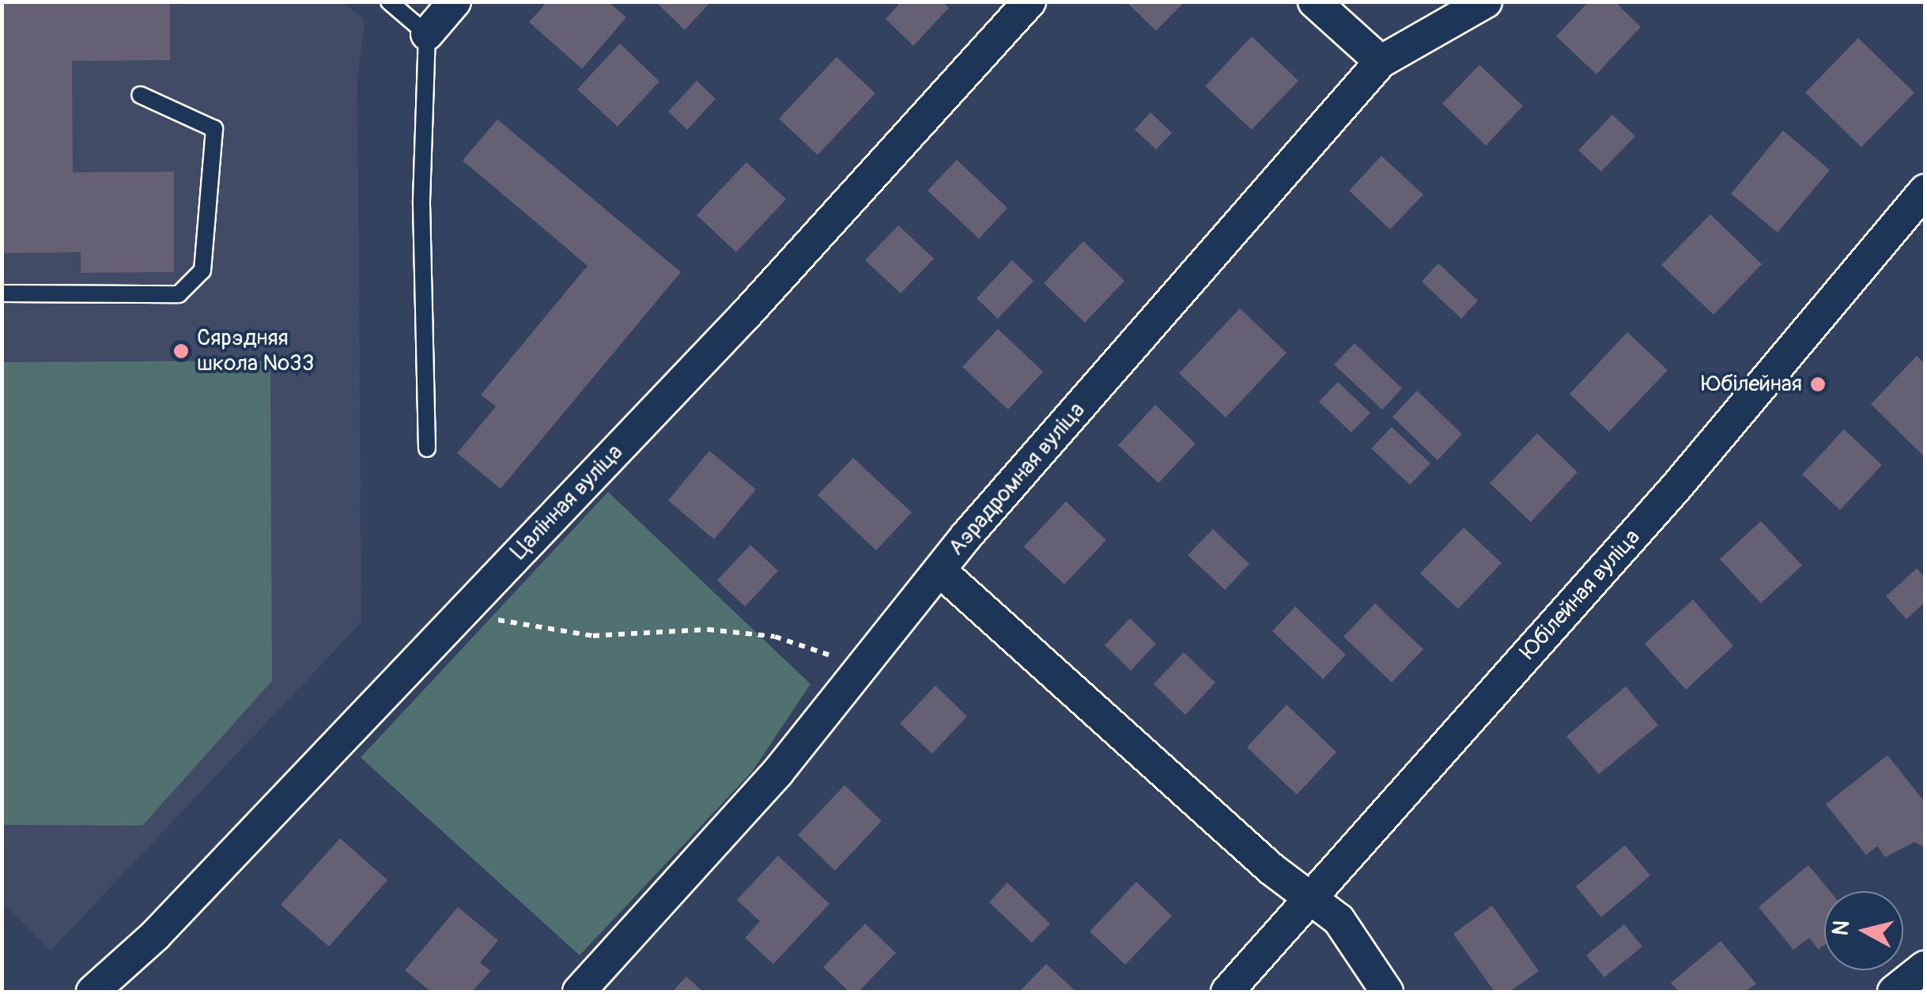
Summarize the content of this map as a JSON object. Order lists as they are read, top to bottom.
{
  "streets": {
    "street": ["Аэрадромная вуліца", "Цалінная вуліца", "Юбілейная вуліца"]
  },
  "places": ["Сярэдняя школа №33", "Юбілейная"],
  "north": "left"
}
